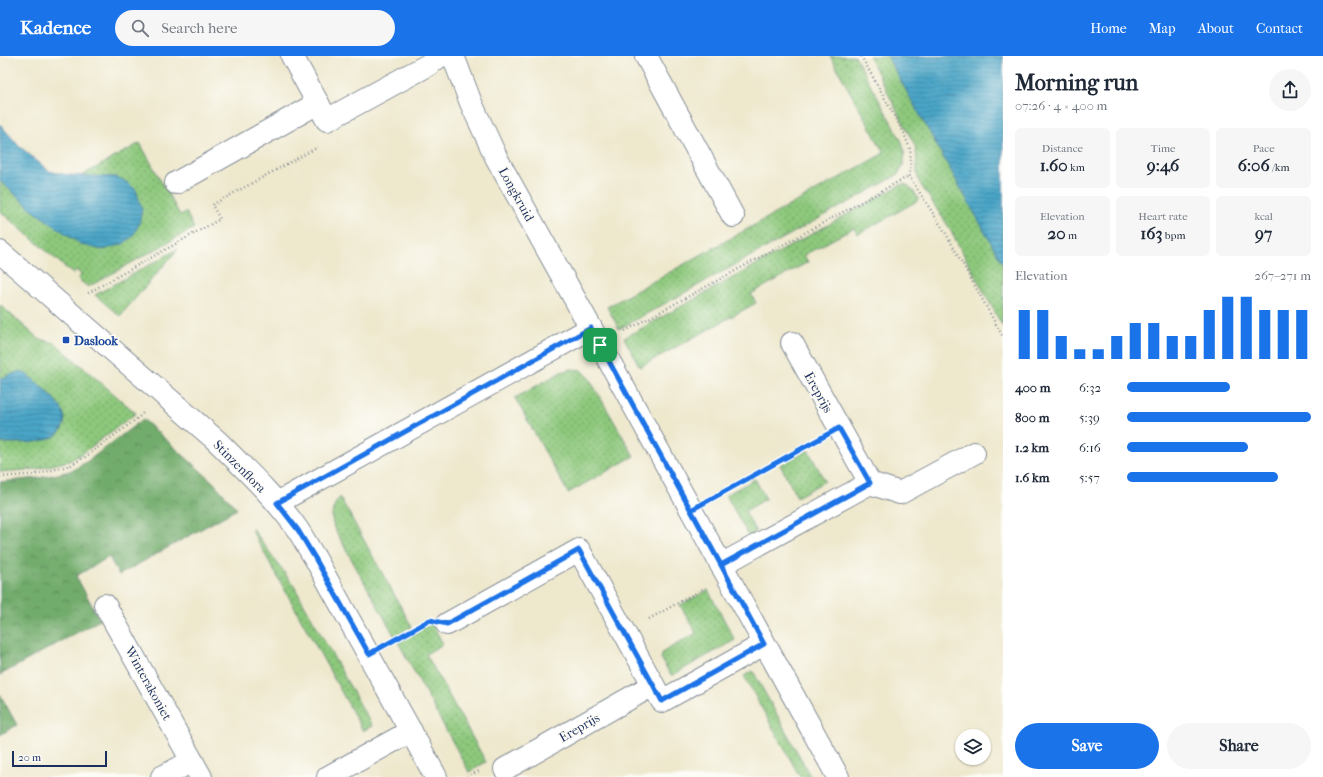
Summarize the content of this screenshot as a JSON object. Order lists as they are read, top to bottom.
{
  "streets": {
    "street": [
      "Longkruid",
      "Ereprijs",
      "Stinzenflora",
      "Winterakoniet"
    ]
  },
  "places": {
    "transit": ["Daslook"]
  },
  "scale_bar": "20 m",
  "page": {
    "header": "Kadence",
    "search": "Search here",
    "nav": [
      "Home",
      "Map",
      "About",
      "Contact"
    ],
    "heading": ["Morning run", "07:26 · 4 × 400 m"],
    "stats": [
      ["Distance", "1.60 km"],
      ["Time", "9:46"],
      ["Pace", "6:06 /km"],
      ["Elevation", "20 m"],
      ["Heart rate", "163 bpm"],
      ["kcal", "97"]
    ],
    "chart": ["Elevation", "267–271 m"],
    "list": [
      {
        "name": "400 m",
        "note": "6:32"
      },
      {
        "name": "800 m",
        "note": "5:39"
      },
      {
        "name": "1.2 km",
        "note": "6:16"
      },
      {
        "name": "1.6 km",
        "note": "5:57"
      }
    ],
    "buttons": ["Save", "Share"],
    "scale": "20 m"
  }
}
